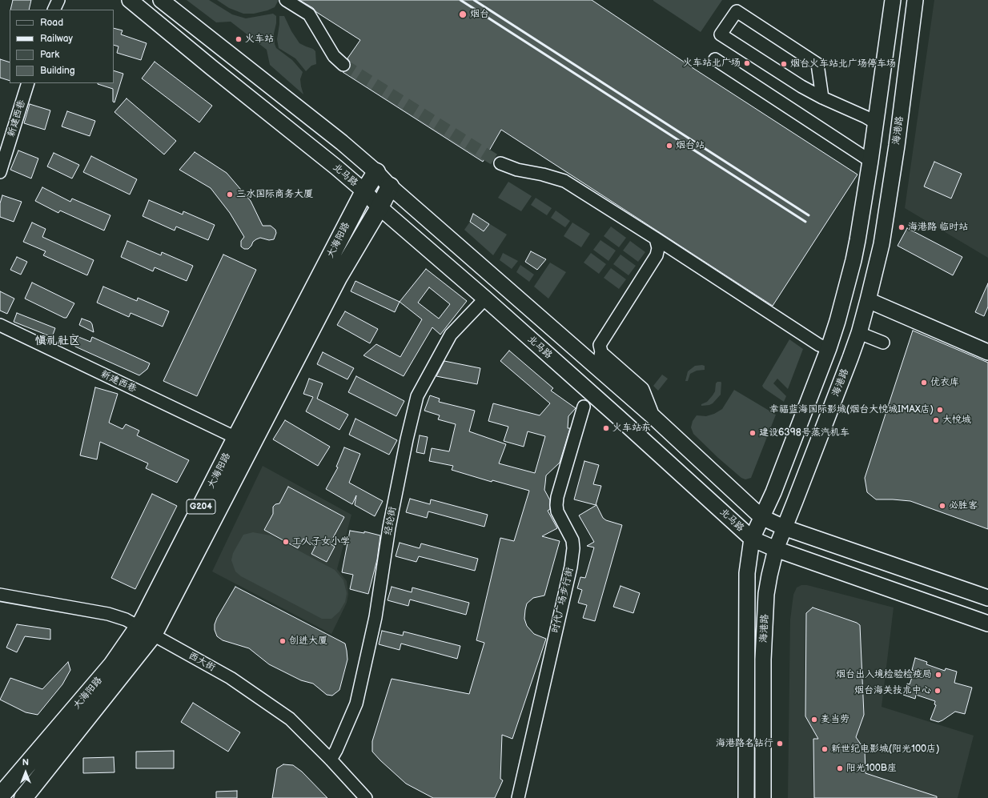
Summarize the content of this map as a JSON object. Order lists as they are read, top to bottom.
{
  "streets": {
    "highway": ["大海阳路", "G204"],
    "main road": ["海港路", "北马路"],
    "street": [
      "新建西巷",
      "经纶街",
      "时代广场步行街",
      "西大街"
    ]
  },
  "crossings": [
    ["新建西巷", "大海阳路"],
    ["海港路", "北马路"],
    ["北马路", "大海阳路"],
    ["北马路", "经纶街"],
    ["大海阳路", "西大街"],
    ["经纶街", "西大街"]
  ],
  "districts": ["慎礼社区"],
  "places": [
    "烟台",
    "火车站",
    "火车站北广场",
    "烟台火车站北广场停车场",
    "烟台站",
    "三水国际商务大厦",
    "海港路 临时站",
    "优衣库",
    "幸福蓝海国际影城(烟台大悦城IMAX店)",
    "大悦城",
    "火车站东",
    "建设6398号蒸汽机车",
    "必胜客",
    "工人子女小学",
    "创进大厦",
    "烟台出入境检验检疫局",
    "烟台海关技术中心",
    "麦当劳",
    "海港路名钻行",
    "新世纪电影城(阳光100店)",
    "阳光100B座"
  ],
  "legend": [
    "Road",
    "Railway",
    "Park",
    "Building"
  ],
  "north": "top"
}
